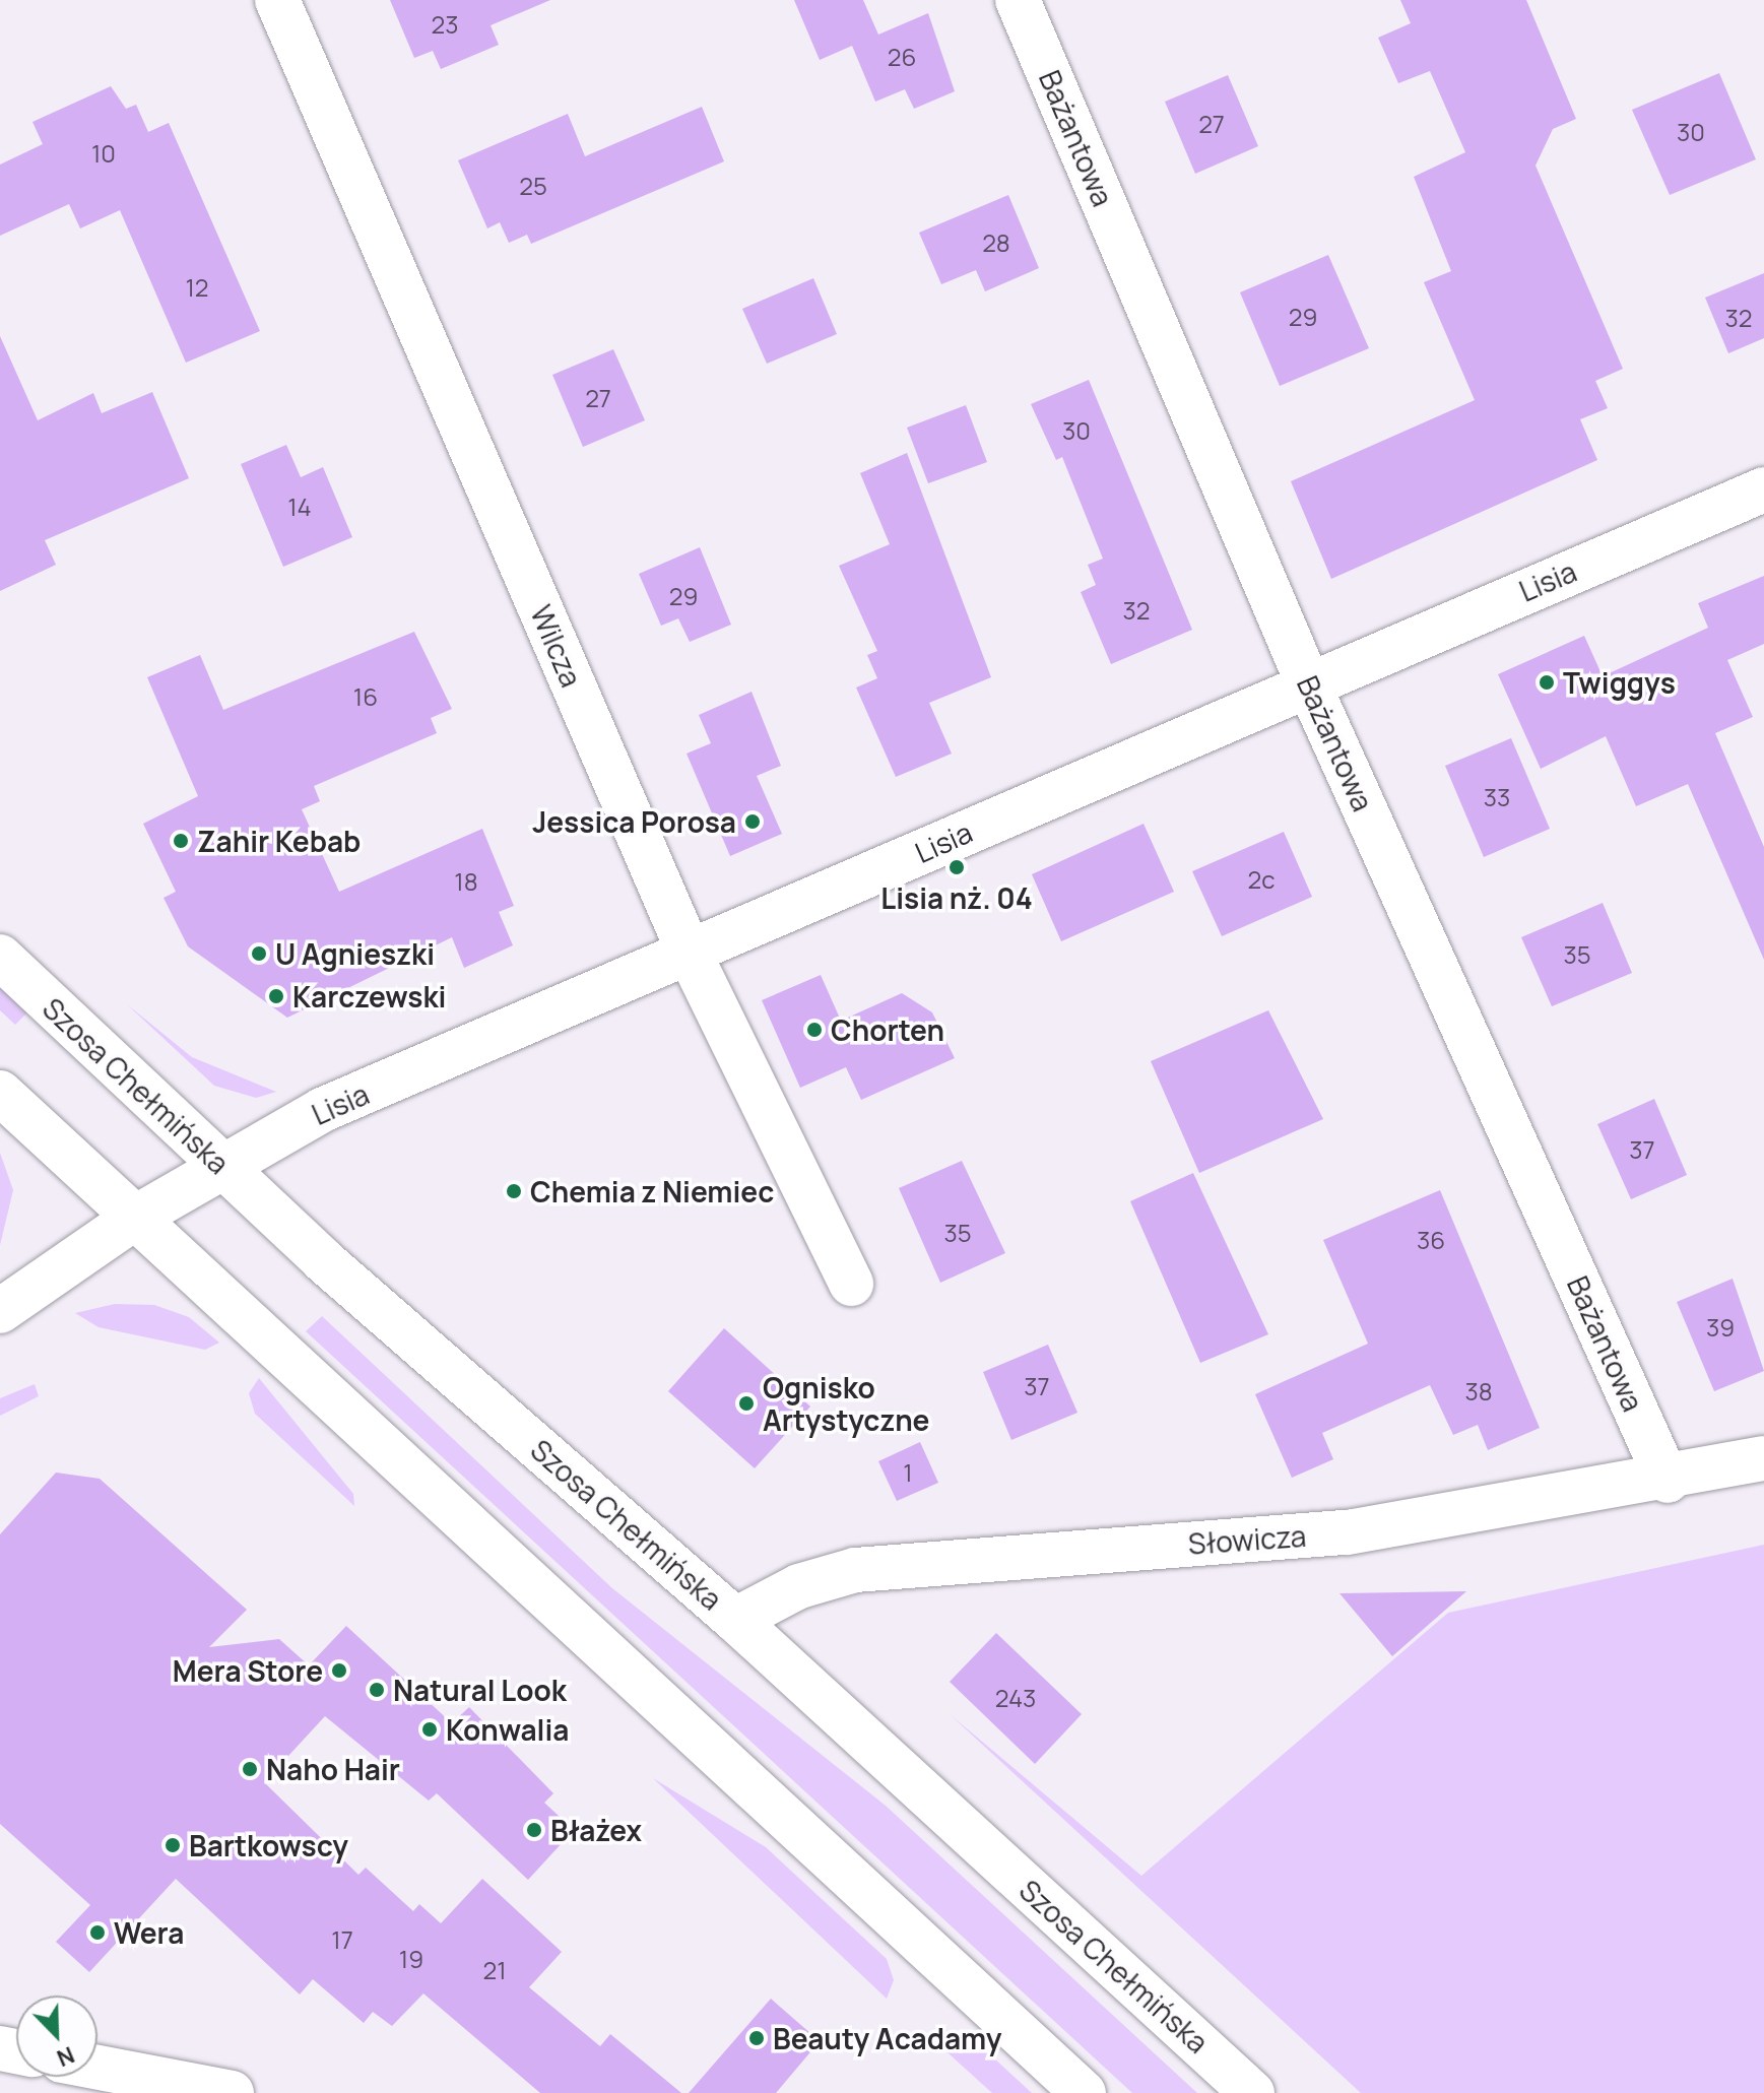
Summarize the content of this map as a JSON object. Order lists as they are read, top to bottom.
{
  "streets": {
    "street": [
      "Bażantowa",
      "Lisia",
      "Wilcza",
      "Szosa Chełmińska",
      "Słowicza"
    ]
  },
  "crossings": [
    ["Bażantowa", "Lisia"],
    ["Bażantowa", "Słowicza"],
    ["Lisia", "Wilcza"],
    ["Lisia", "Szosa Chełmińska"],
    ["Szosa Chełmińska", "Słowicza"]
  ],
  "places": [
    "Twiggys",
    "Jessica Porosa",
    "Zahir Kebab",
    "Lisia nż. 04",
    "U Agnieszki",
    "Karczewski",
    "Chorten",
    "Chemia z Niemiec",
    "Ognisko Artystyczne",
    "Mera Store",
    "Natural Look",
    "Konwalia",
    "Naho Hair",
    "Błażex",
    "Bartkowscy",
    "Wera",
    "Beauty Acadamy"
  ],
  "house_numbers": [
    "23",
    "26",
    "27",
    "30",
    "10",
    "25",
    "28",
    "12",
    "29",
    "32",
    "27",
    "30",
    "14",
    "29",
    "32",
    "16",
    "33",
    "2c",
    "18",
    "35",
    "37",
    "35",
    "36",
    "39",
    "37",
    "38",
    "1",
    "243",
    "17",
    "19",
    "21"
  ],
  "north": "bottom right"
}
